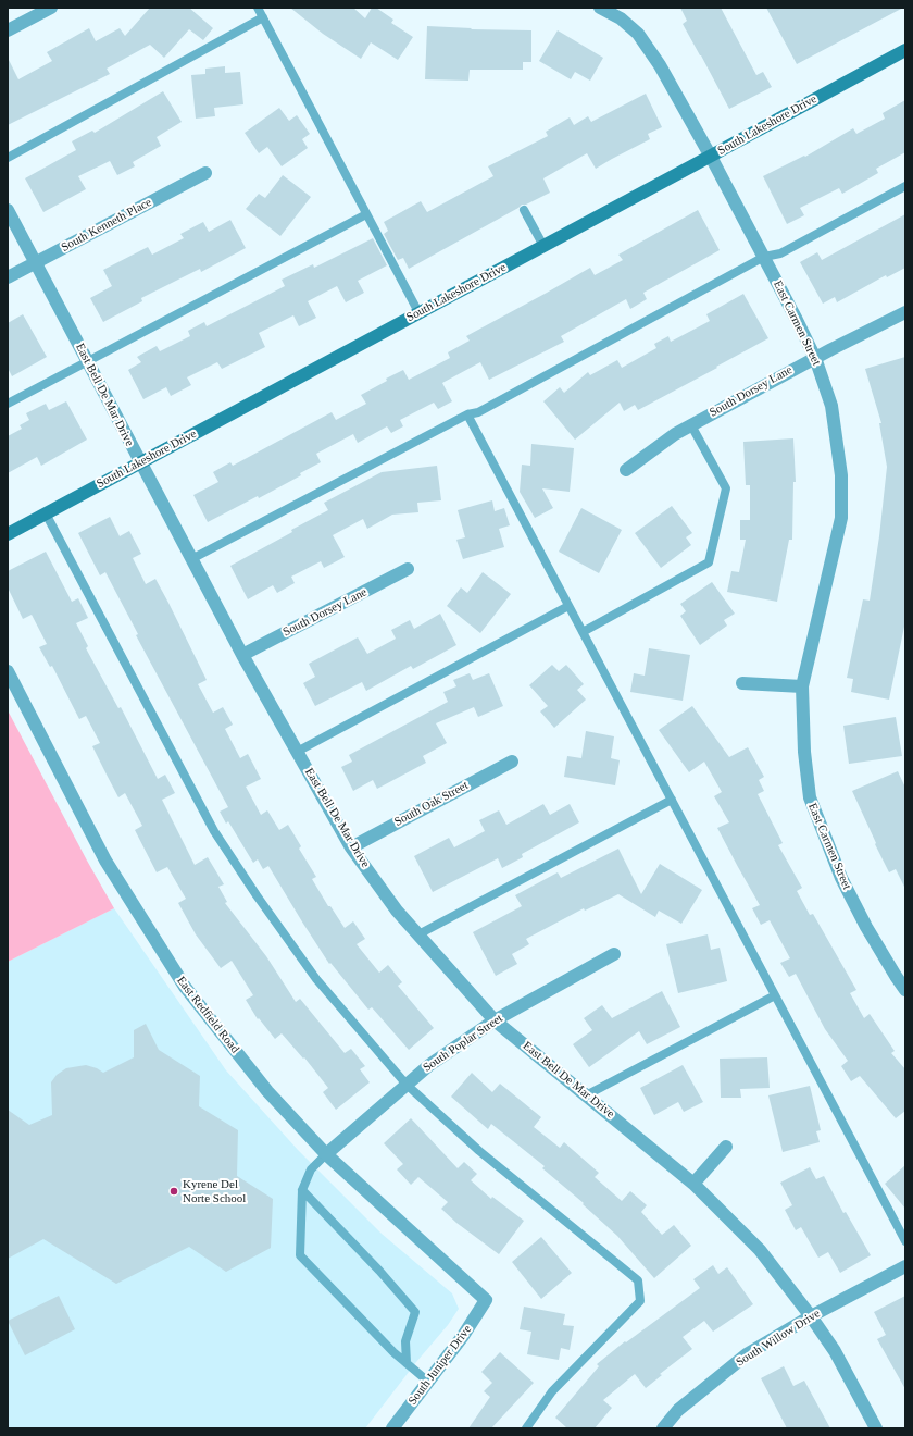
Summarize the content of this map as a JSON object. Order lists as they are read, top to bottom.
{
  "streets": {
    "street": [
      "South Lakeshore Drive",
      "South Kenneth Place",
      "East Carmen Street",
      "South Dorsey Lane",
      "East Bell De Mar Drive",
      "South Oak Street",
      "East Redfield Road",
      "South Poplar Street",
      "South Willow Drive",
      "South Juniper Drive"
    ]
  },
  "crossings": [
    ["South Lakeshore Drive", "East Carmen Street"],
    ["South Lakeshore Drive", "East Bell De Mar Drive"],
    ["South Kenneth Place", "East Bell De Mar Drive"],
    ["East Carmen Street", "South Dorsey Lane"],
    ["South Dorsey Lane", "East Bell De Mar Drive"],
    ["East Bell De Mar Drive", "South Oak Street"],
    ["East Bell De Mar Drive", "South Poplar Street"],
    ["East Bell De Mar Drive", "South Willow Drive"],
    ["East Redfield Road", "South Poplar Street"],
    ["East Redfield Road", "South Juniper Drive"]
  ],
  "places": ["Kyrene Del Norte School"]
}
